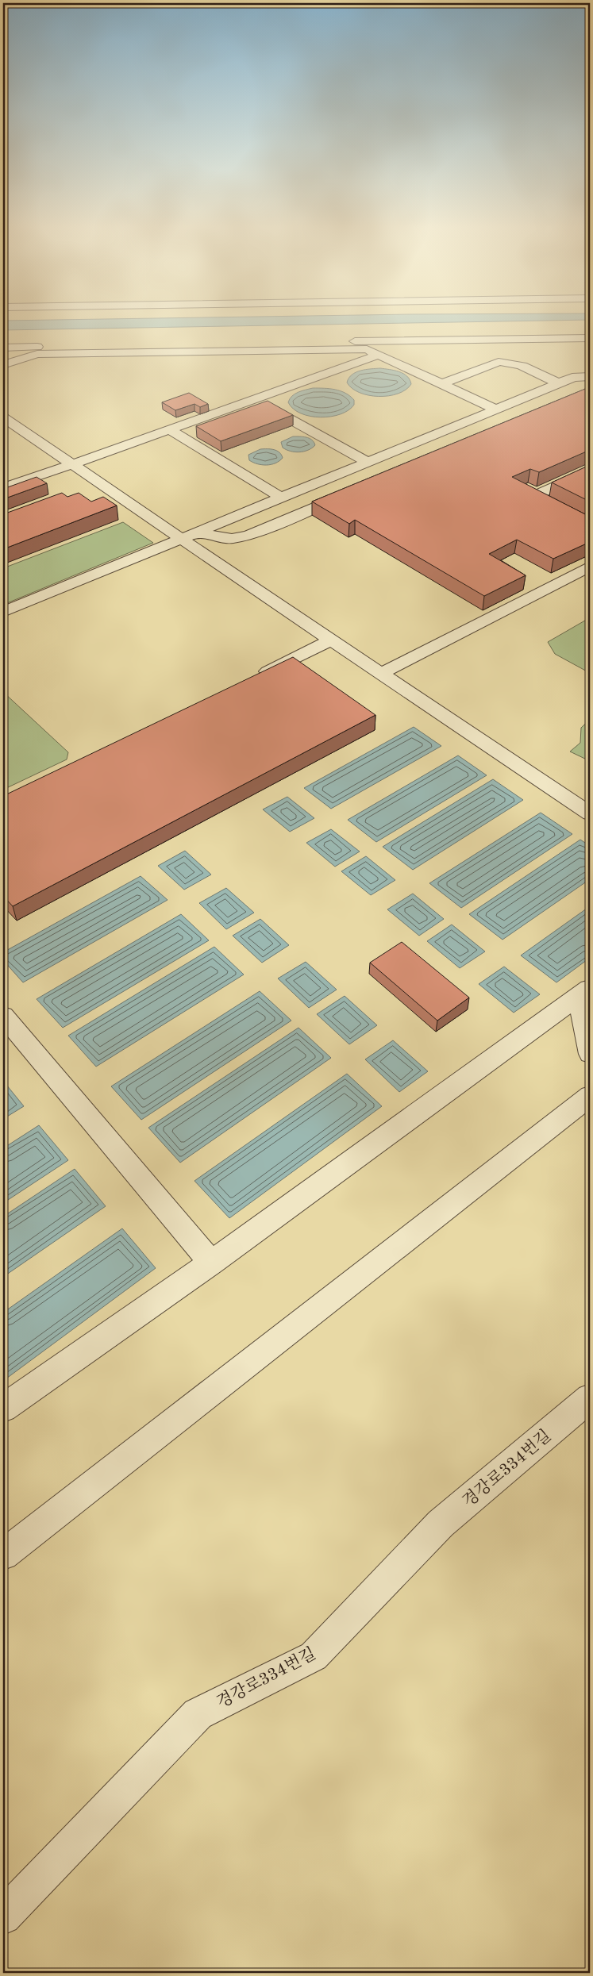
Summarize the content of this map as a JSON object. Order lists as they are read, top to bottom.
{
  "streets": {
    "street": ["경강로334번길"]
  }
}
